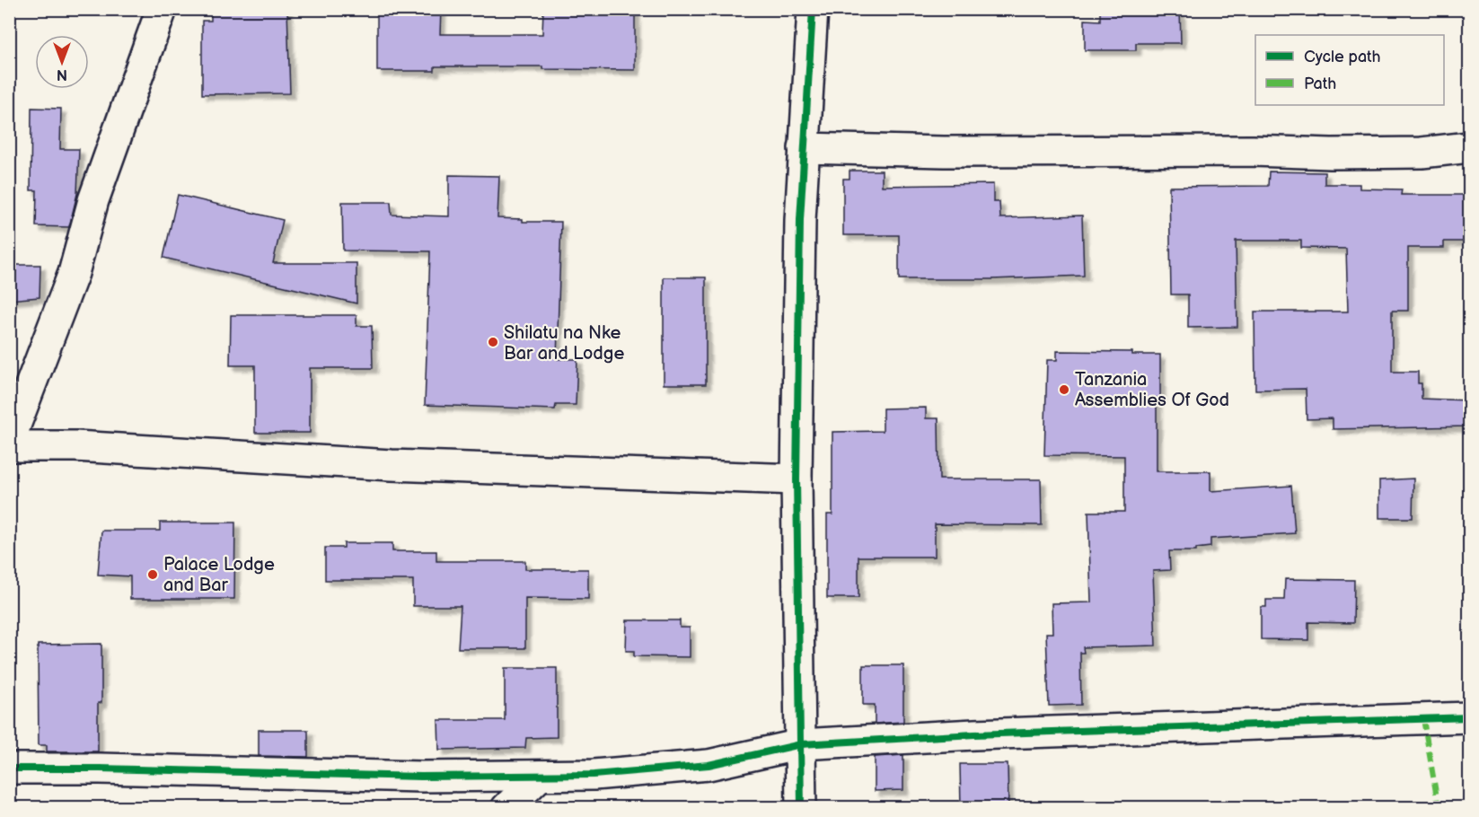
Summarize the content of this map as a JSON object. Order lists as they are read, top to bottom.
{
  "places": ["Shilatu na Nke Bar and Lodge", "Tanzania Assemblies Of God", "Palace Lodge and Bar"],
  "legend": ["Cycle path", "Path"],
  "north": "bottom"
}
